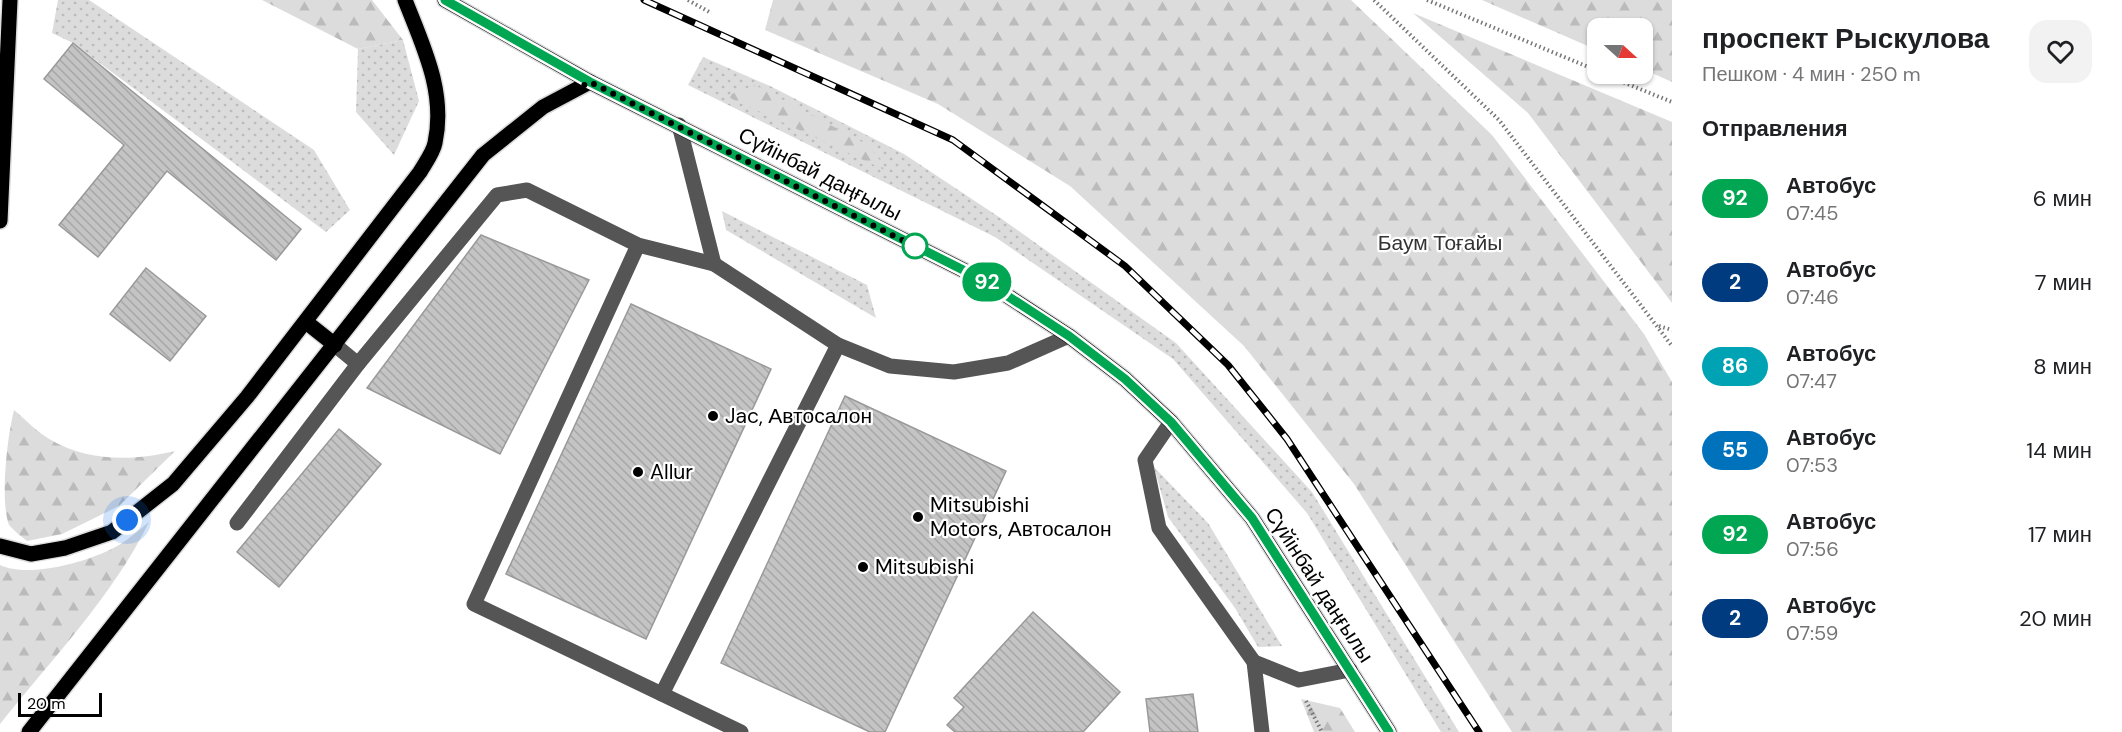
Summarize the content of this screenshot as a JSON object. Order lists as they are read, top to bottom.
{
  "streets": {
    "main road": ["Сүйінбай даңғылы"]
  },
  "parks": ["Баум Тоғайы"],
  "places": [
    "Jac, Автосалон",
    "Allur",
    "Mitsubishi Motors, Автосалон",
    "Mitsubishi"
  ],
  "lines": ["bus line 92"],
  "scale_bar": "20 m",
  "north": "right",
  "page": {
    "on_map": "92",
    "heading": [
      ["проспект Рыскулова", "Пешком · 4 мин · 250 m"],
      "Отправления"
    ],
    "list": [
      {
        "mark": "92",
        "name": "Автобус",
        "note": "07:45",
        "value": "6 мин"
      },
      {
        "mark": "2",
        "name": "Автобус",
        "note": "07:46",
        "value": "7 мин"
      },
      {
        "mark": "86",
        "name": "Автобус",
        "note": "07:47",
        "value": "8 мин"
      },
      {
        "mark": "55",
        "name": "Автобус",
        "note": "07:53",
        "value": "14 мин"
      },
      {
        "mark": "92",
        "name": "Автобус",
        "note": "07:56",
        "value": "17 мин"
      },
      {
        "mark": "2",
        "name": "Автобус",
        "note": "07:59",
        "value": "20 мин"
      }
    ],
    "scale": "20 m"
  }
}
